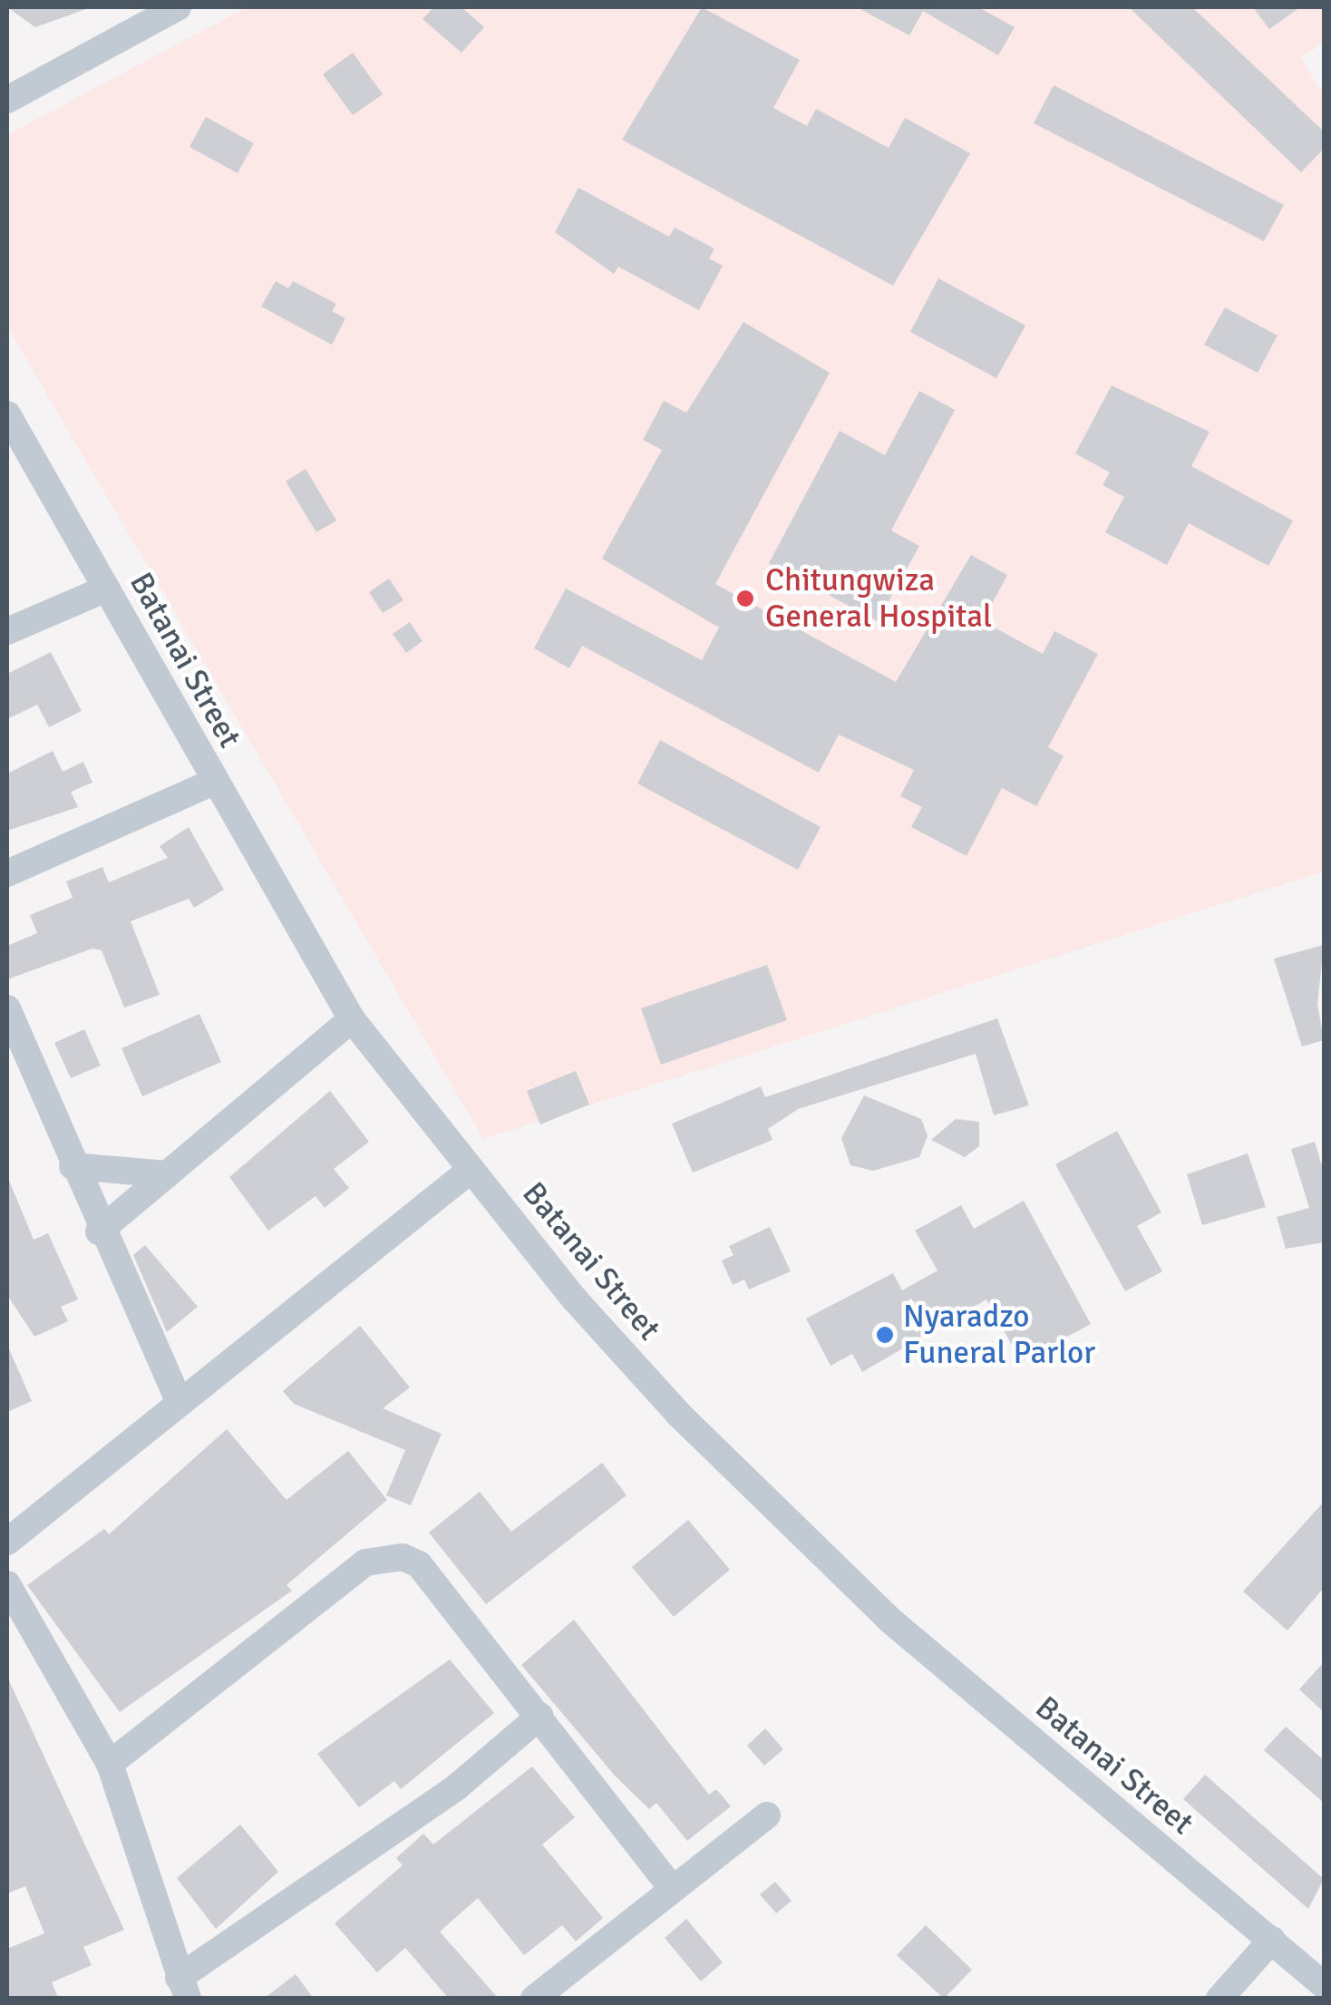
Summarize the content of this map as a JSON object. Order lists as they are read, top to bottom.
{
  "streets": {
    "street": ["Batanai Street"]
  },
  "places": ["Chitungwiza General Hospital", "Nyaradzo Funeral Parlor"]
}
